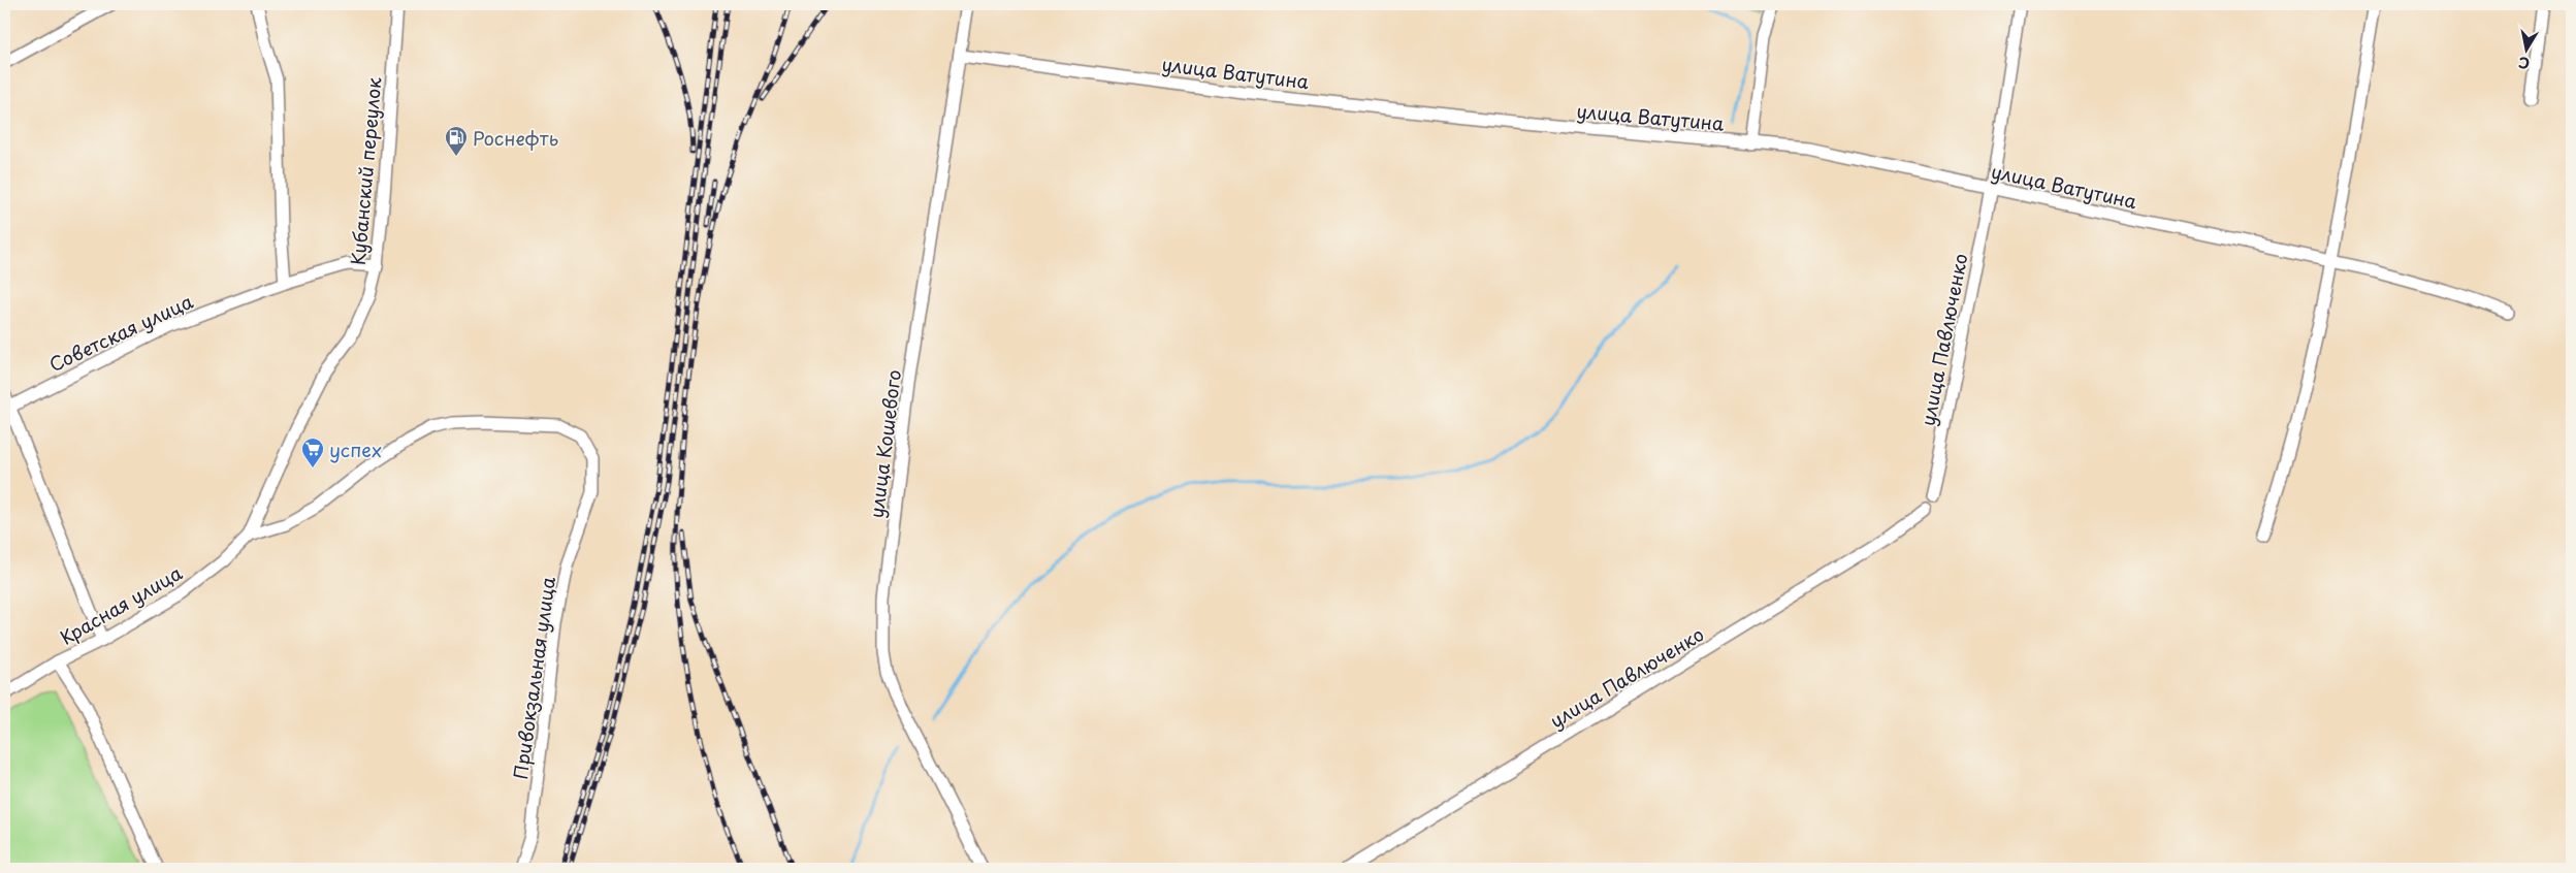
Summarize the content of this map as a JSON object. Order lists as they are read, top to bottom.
{
  "streets": {
    "street": [
      "улица Ватутина",
      "Кубанский переулок",
      "Советская улица",
      "улица Павлюченко",
      "улица Кошевого",
      "Красная улица",
      "Привокзальная улица"
    ]
  },
  "crossings": [
    ["улица Ватутина", "улица Павлюченко"],
    ["улица Ватутина", "улица Кошевого"],
    ["Кубанский переулок", "Советская улица"],
    ["Кубанский переулок", "Красная улица"],
    ["Красная улица", "Привокзальная улица"]
  ],
  "places": {
    "fuel station": ["Роснефть"],
    "supermarket": ["успех"]
  },
  "north": "bottom"
}
